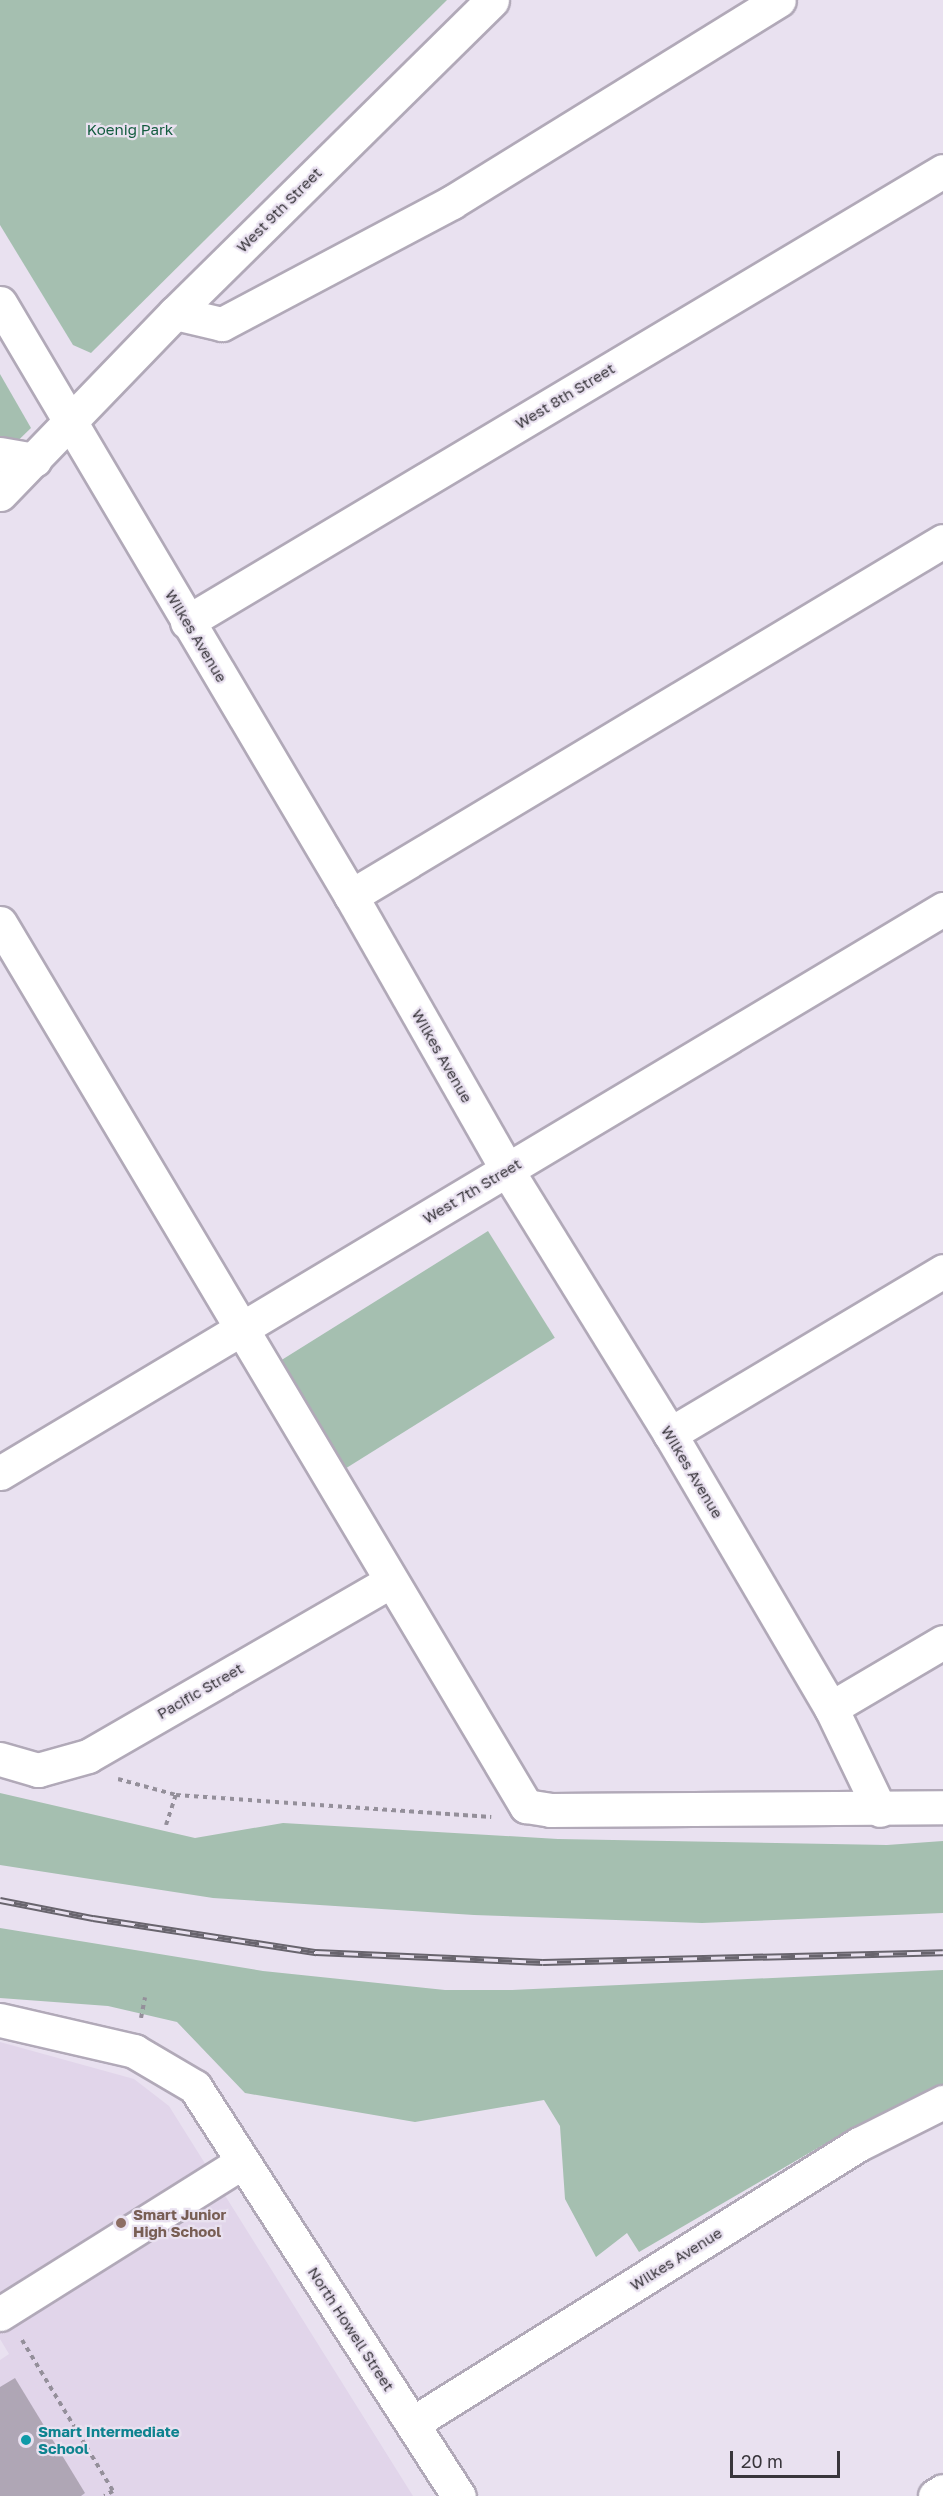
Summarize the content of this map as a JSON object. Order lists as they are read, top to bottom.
{
  "streets": {
    "street": [
      "West 9th Street",
      "West 8th Street",
      "Wilkes Avenue",
      "West 7th Street",
      "Pacific Street",
      "North Howell Street"
    ]
  },
  "crossings": [
    ["West 9th Street", "Wilkes Avenue"],
    ["West 8th Street", "Wilkes Avenue"],
    ["Wilkes Avenue", "West 7th Street"],
    ["Wilkes Avenue", "North Howell Street"]
  ],
  "parks": ["Koenig Park"],
  "places": ["Smart Junior High School", "Smart Intermediate School"],
  "scale_bar": "20 m"
}
